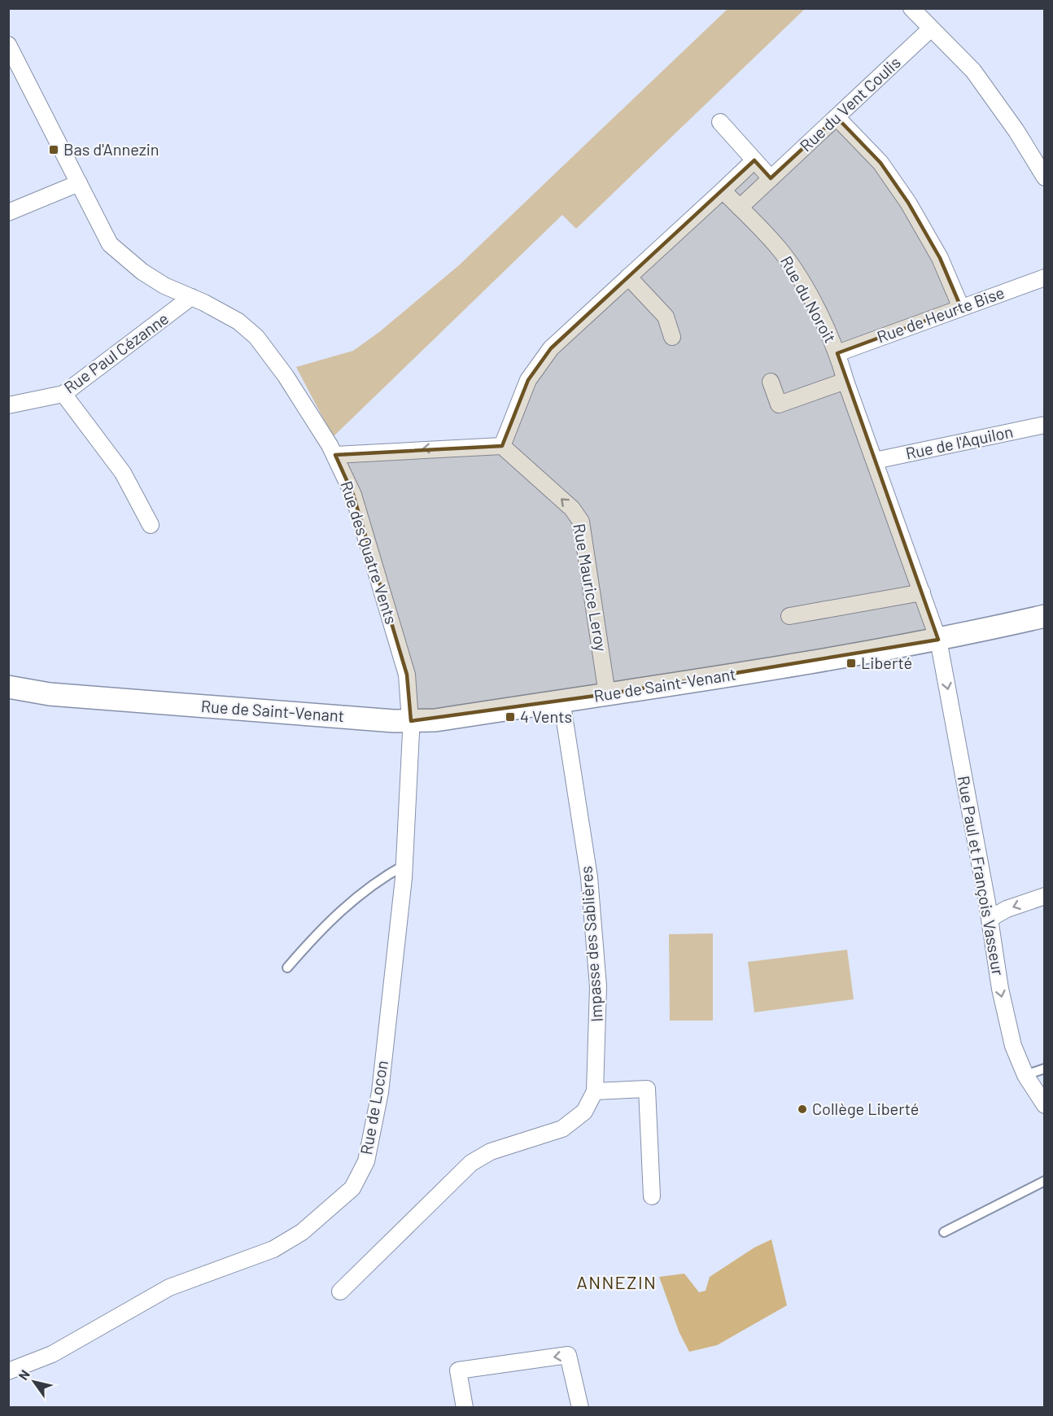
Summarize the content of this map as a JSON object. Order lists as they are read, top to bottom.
{
  "streets": {
    "main road": ["Rue de Saint-Venant"],
    "street": [
      "Rue du Vent Coulis",
      "Rue du Noroit",
      "Rue de Heurte Bise",
      "Rue Paul Cézanne",
      "Rue de l'Aquilon",
      "Rue des Quatre Vents",
      "Rue Maurice Leroy",
      "Rue Paul et François Vasseur",
      "Impasse des Sablières",
      "Rue de Locon"
    ]
  },
  "crossings": [
    ["Rue du Vent Coulis", "Rue du Noroit"],
    ["Rue du Noroit", "Rue de Heurte Bise"],
    ["Rue du Noroit", "Rue de l'Aquilon"],
    ["Rue du Noroit", "Rue de Saint-Venant"],
    ["Rue du Noroit", "Rue Paul et François Vasseur"],
    ["Rue Paul Cézanne", "Rue des Quatre Vents"],
    ["Rue des Quatre Vents", "Rue de Saint-Venant"],
    ["Rue des Quatre Vents", "Rue de Locon"],
    ["Rue Maurice Leroy", "Rue de Saint-Venant"],
    ["Rue de Saint-Venant", "Rue Paul et François Vasseur"],
    ["Rue de Saint-Venant", "Impasse des Sablières"],
    ["Rue de Saint-Venant", "Rue de Locon"]
  ],
  "one_way": ["Rue Maurice Leroy", "Rue Paul et François Vasseur"],
  "districts": ["ANNEZIN"],
  "places": {
    "transit": ["Bas d'Annezin", "Liberté", "4 Vents"],
    "other": ["Collège Liberté"]
  },
  "north": "top left"
}
